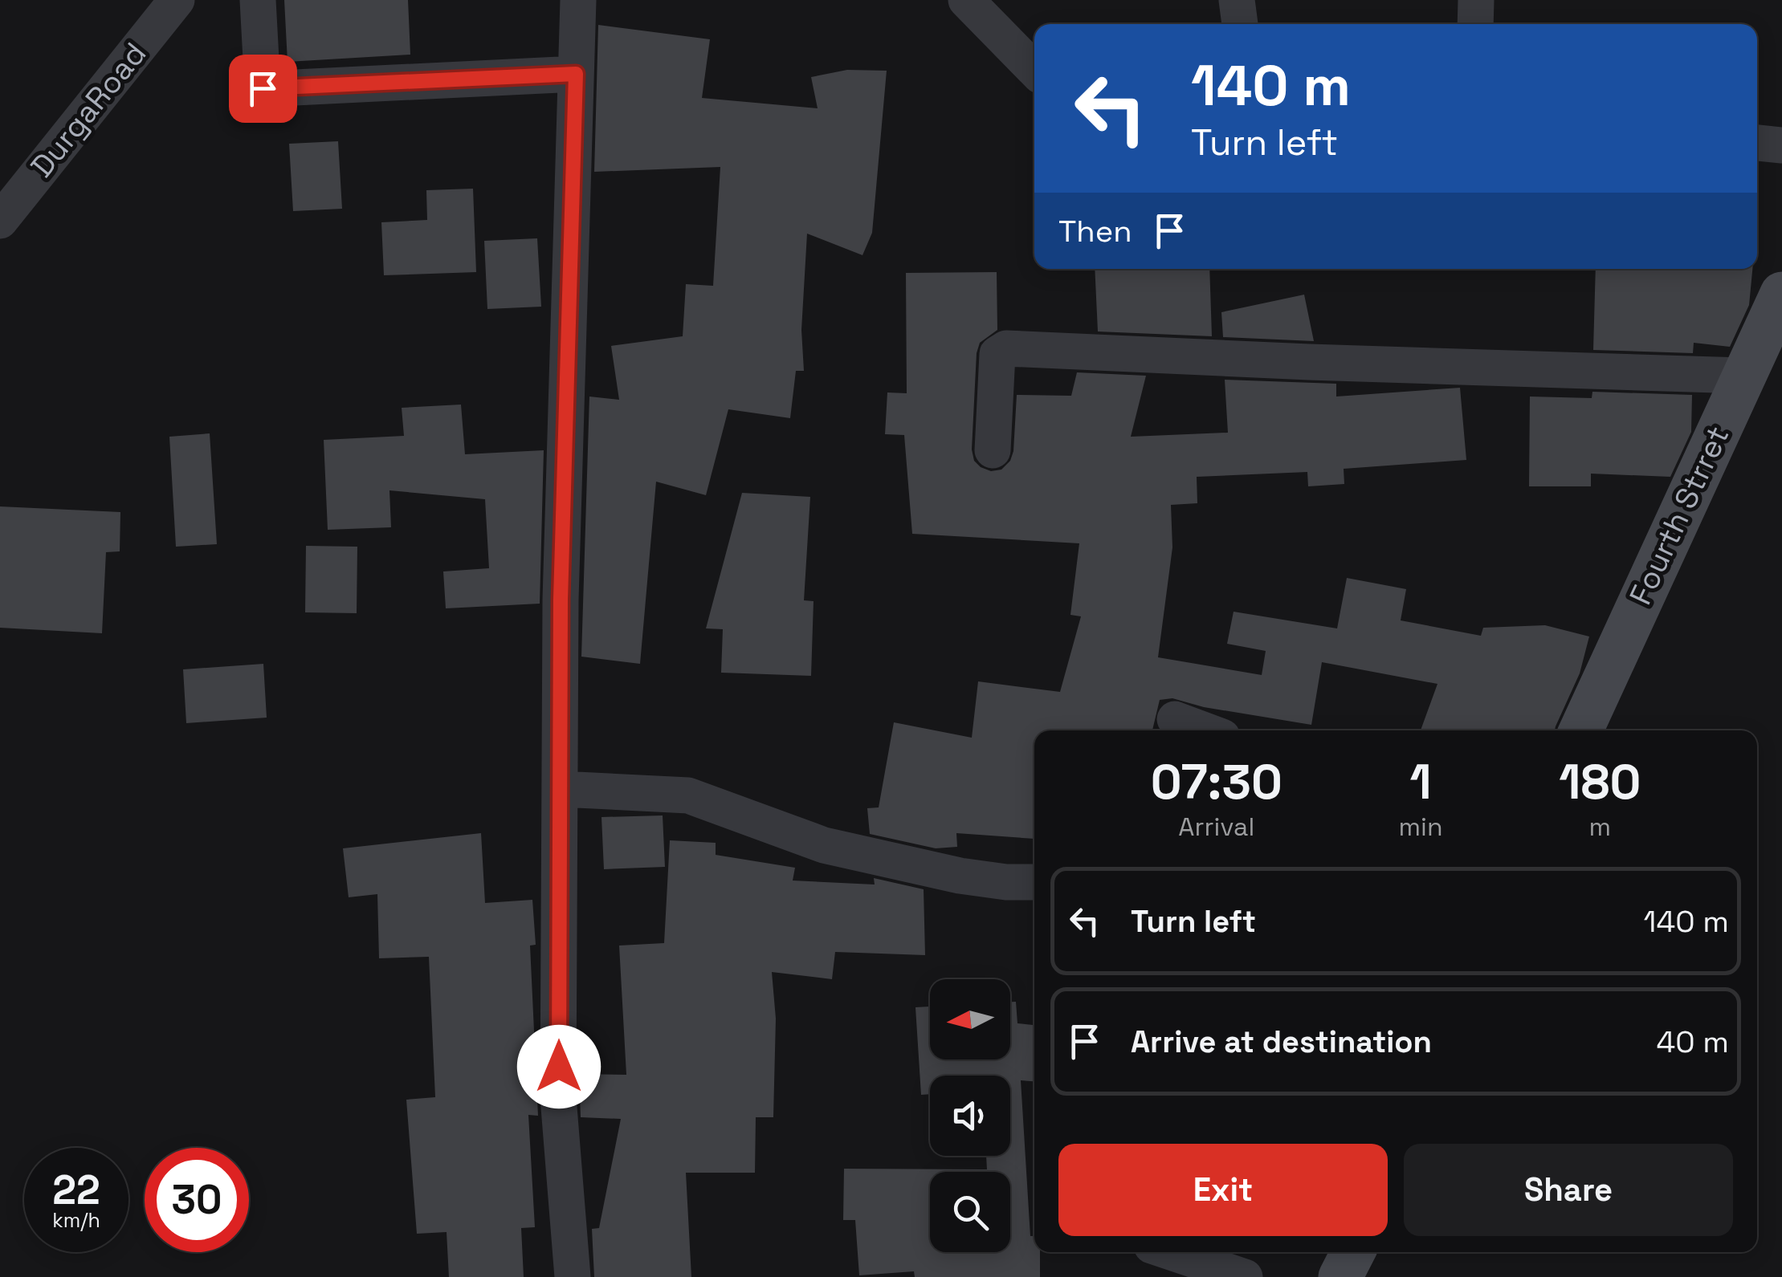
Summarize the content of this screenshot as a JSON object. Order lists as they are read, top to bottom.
{
  "streets": {
    "street": ["DurgaRoad", "Fourth Strret"]
  },
  "north": "left",
  "page": {
    "turn": ["140 m", "Turn left"],
    "then": "Then",
    "eta": [
      "07:30",
      "Arrival",
      "1",
      "min",
      "180",
      "m"
    ],
    "list": [
      {
        "name": "Turn left",
        "value": "140 m"
      },
      {
        "name": "Arrive at destination",
        "value": "40 m"
      }
    ],
    "buttons": ["Exit", "Share"],
    "speed": "22 km/h",
    "limit": "30"
  }
}
